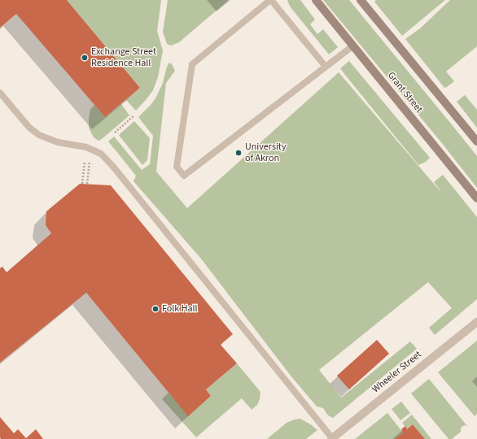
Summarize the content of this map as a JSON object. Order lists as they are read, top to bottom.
{
  "streets": {
    "main road": ["Grant Street"],
    "street": ["Wheeler Street"]
  },
  "places": ["Exchange Street Residence Hall", "University of Akron", "Folk Hall"]
}
